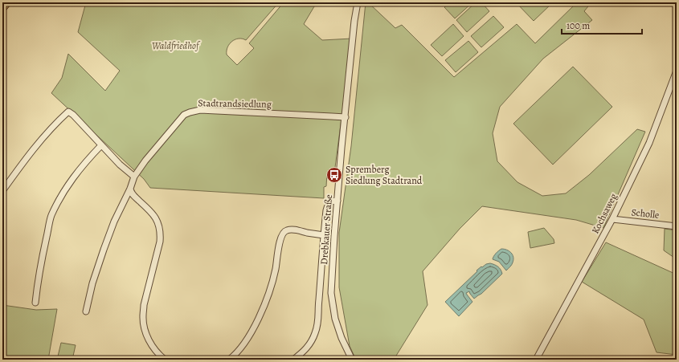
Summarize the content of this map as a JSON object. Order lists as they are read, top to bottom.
{
  "streets": {
    "street": [
      "Stadtrandsiedlung",
      "Kochsaweg",
      "Scholle",
      "Drebkauer Straße"
    ]
  },
  "crossings": [
    ["Stadtrandsiedlung", "Drebkauer Straße"],
    ["Kochsaweg", "Scholle"]
  ],
  "parks": ["Waldfriedhof"],
  "places": {
    "bus stop": ["Spremberg Siedlung Stadtrand"]
  },
  "scale_bar": "100 m"
}
